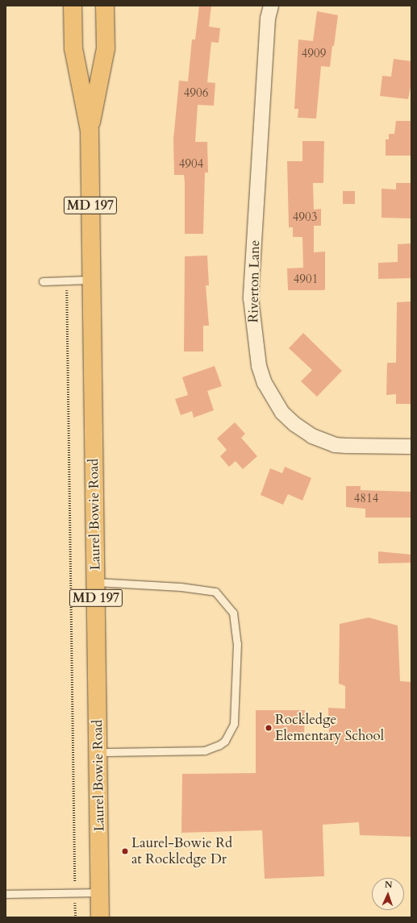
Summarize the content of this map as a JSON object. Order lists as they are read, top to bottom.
{
  "streets": {
    "main road": ["MD 197", "Laurel Bowie Road"],
    "street": ["Riverton Lane"]
  },
  "places": ["Rockledge Elementary School", "Laurel-Bowie Rd at Rockledge Dr"],
  "house_numbers": [
    "4909",
    "4906",
    "4904",
    "4903",
    "4901",
    "4814"
  ],
  "north": "top"
}
